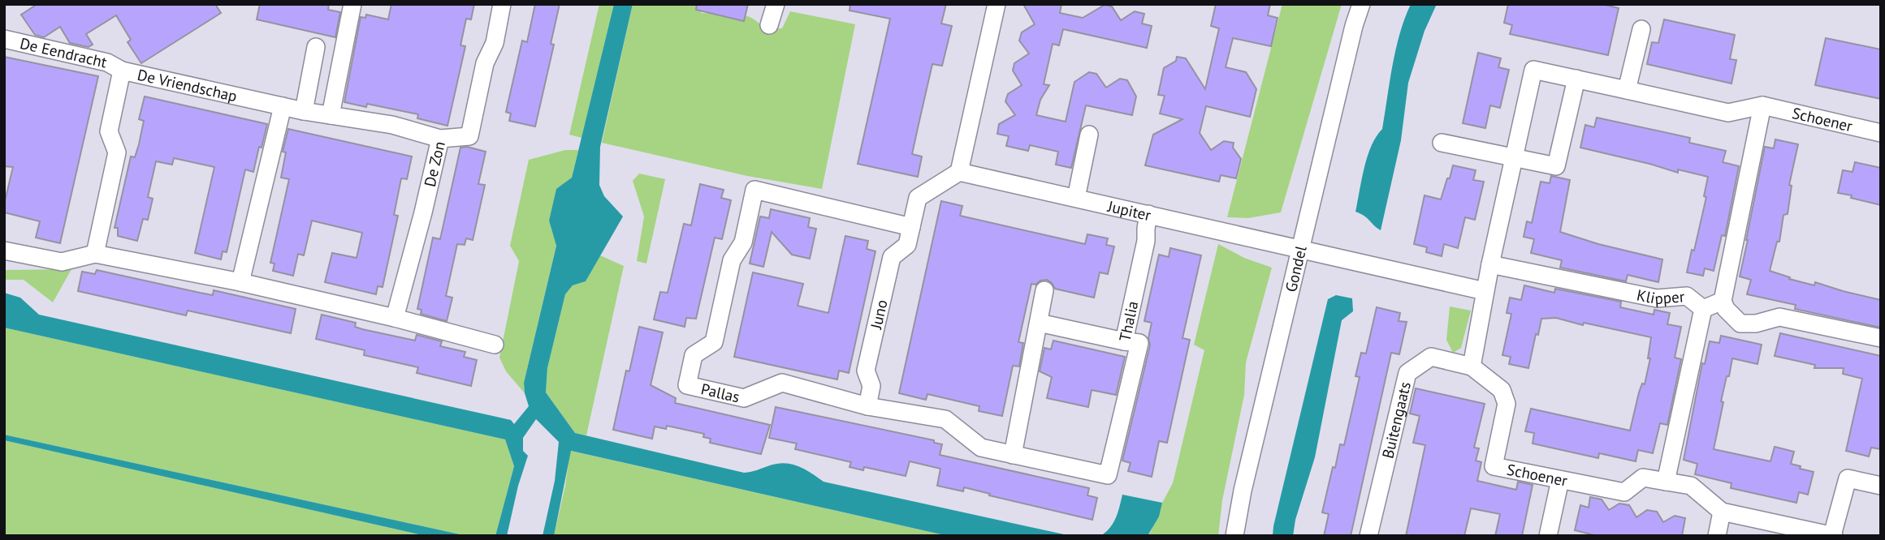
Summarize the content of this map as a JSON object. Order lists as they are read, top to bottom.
{
  "streets": {
    "street": [
      "De Eendracht",
      "De Vriendschap",
      "Schoener",
      "De Zon",
      "Jupiter",
      "Gondel",
      "Klipper",
      "Juno",
      "Thalia",
      "Pallas",
      "Buitengaats"
    ]
  },
  "crossings": [
    ["De Eendracht", "De Vriendschap"],
    ["De Vriendschap", "De Zon"],
    ["Schoener", "Klipper"],
    ["Schoener", "Buitengaats"],
    ["Jupiter", "Gondel"],
    ["Jupiter", "Thalia"],
    ["Juno", "Pallas"],
    ["Thalia", "Pallas"]
  ]
}
